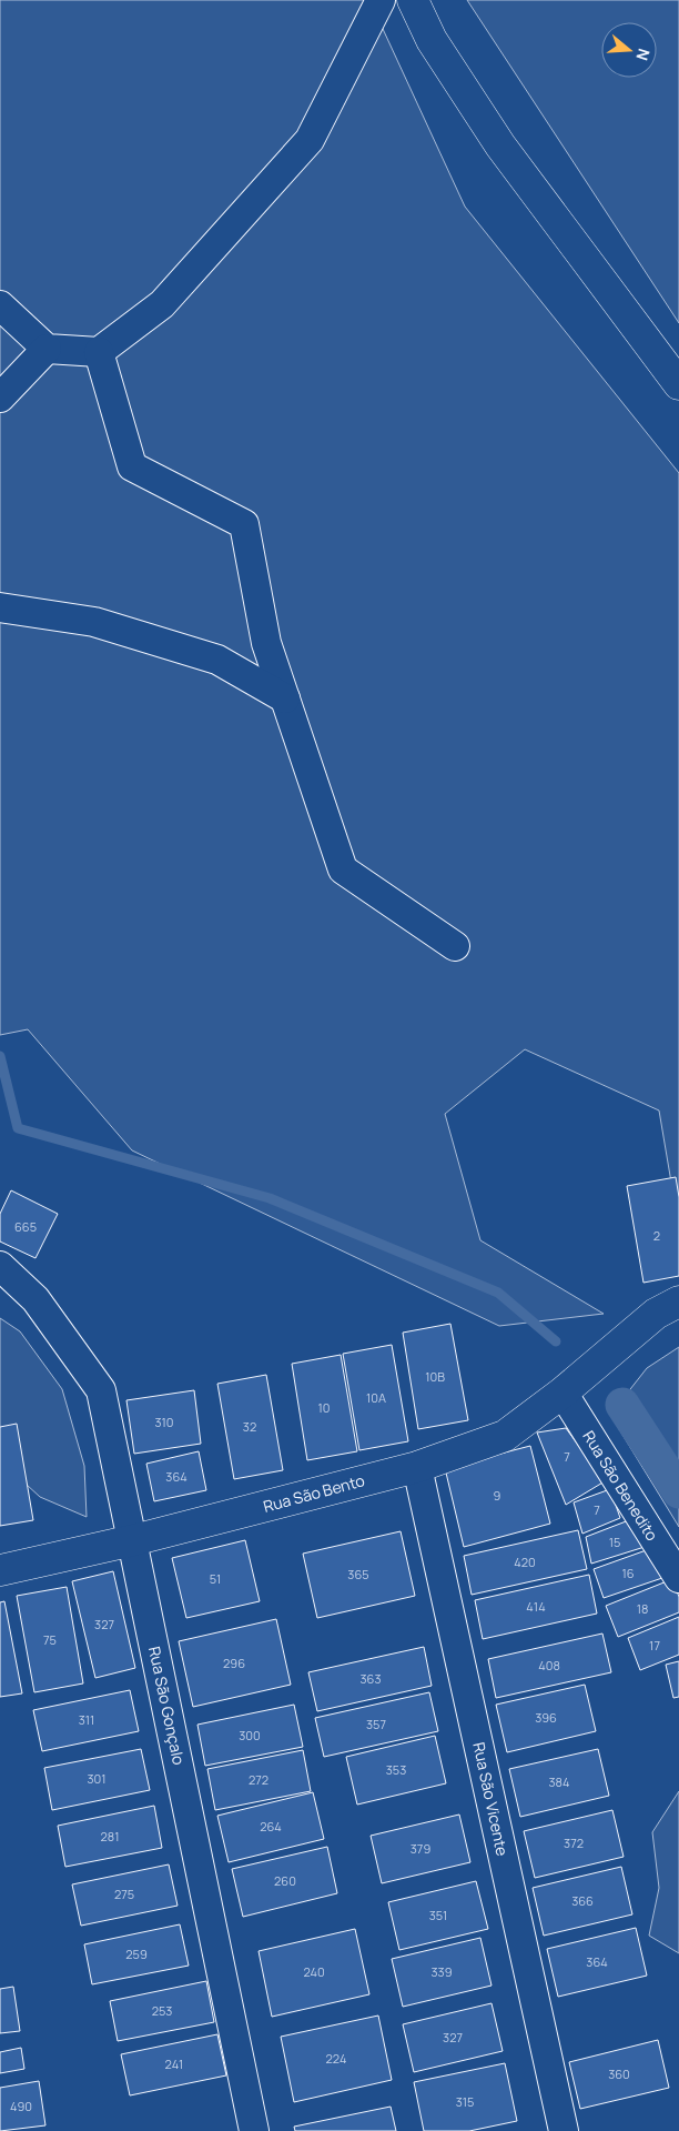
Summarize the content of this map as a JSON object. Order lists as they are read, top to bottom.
{
  "streets": {
    "street": [
      "Rua São Benedito",
      "Rua São Bento",
      "Rua São Gonçalo",
      "Rua São Vicente"
    ]
  },
  "crossings": [
    ["Rua São Benedito", "Rua São Bento"],
    ["Rua São Bento", "Rua São Gonçalo"],
    ["Rua São Bento", "Rua São Vicente"]
  ],
  "house_numbers": [
    "665",
    "2",
    "10B",
    "10A",
    "10",
    "310",
    "32",
    "7",
    "364",
    "9",
    "7",
    "15",
    "420",
    "16",
    "365",
    "51",
    "414",
    "18",
    "327",
    "75",
    "17",
    "296",
    "408",
    "363",
    "396",
    "311",
    "357",
    "300",
    "353",
    "301",
    "272",
    "384",
    "264",
    "281",
    "372",
    "379",
    "260",
    "275",
    "366",
    "351",
    "259",
    "364",
    "240",
    "339",
    "253",
    "327",
    "224",
    "241",
    "360",
    "315",
    "490"
  ],
  "north": "right"
}
